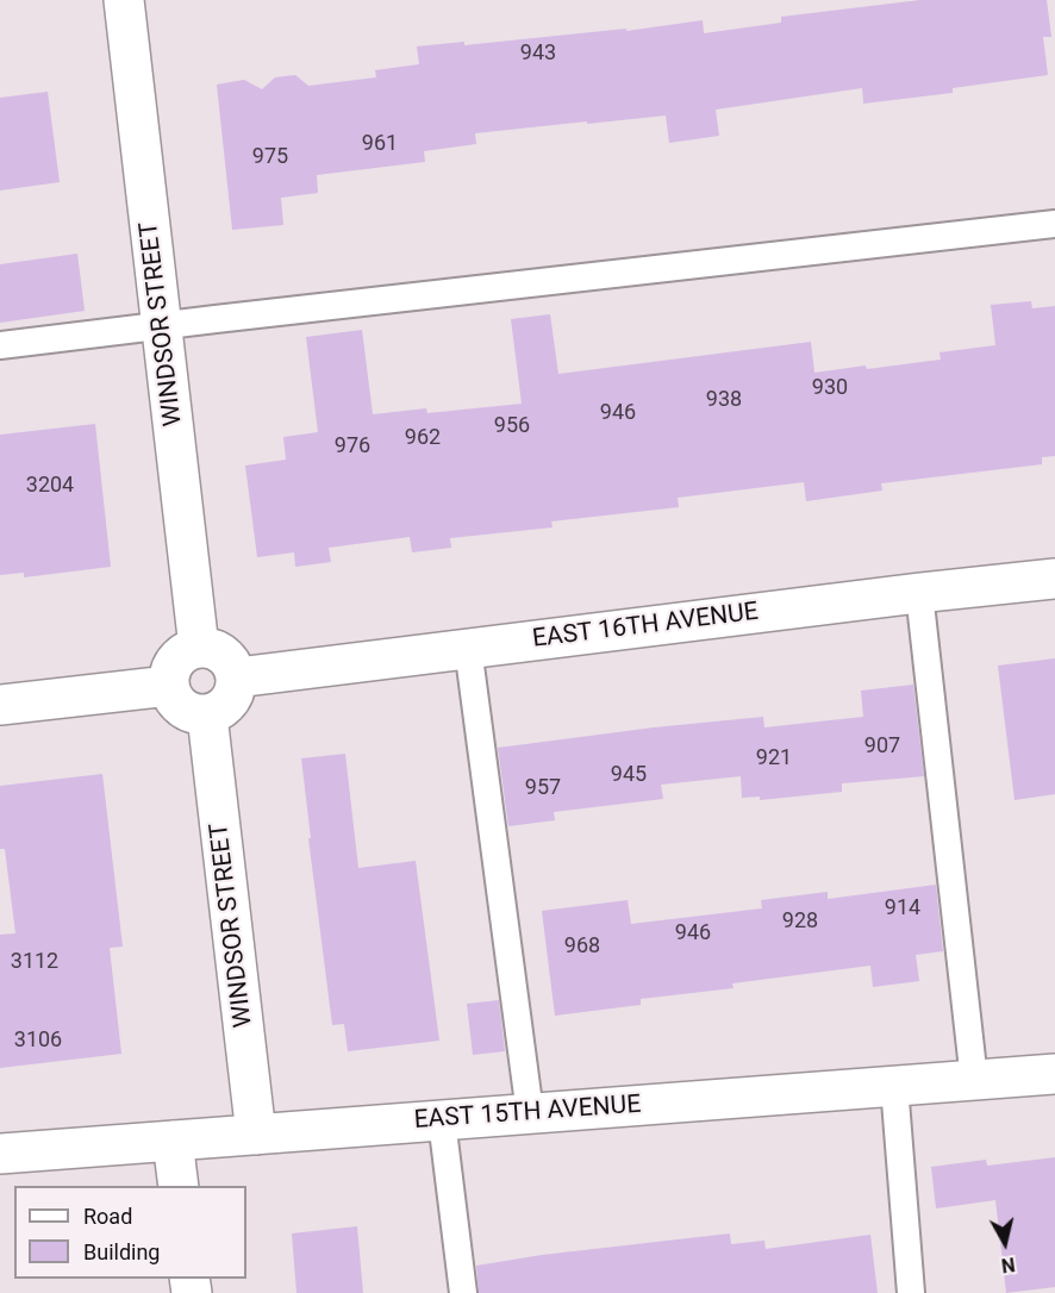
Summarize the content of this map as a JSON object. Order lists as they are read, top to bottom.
{
  "streets": {
    "street": ["WINDSOR STREET", "EAST 16TH AVENUE", "EAST 15TH AVENUE"]
  },
  "crossings": [
    ["WINDSOR STREET", "EAST 16TH AVENUE"],
    ["WINDSOR STREET", "EAST 15TH AVENUE"]
  ],
  "house_numbers": [
    "943",
    "961",
    "975",
    "930",
    "938",
    "946",
    "956",
    "962",
    "976",
    "3204",
    "907",
    "921",
    "945",
    "957",
    "914",
    "928",
    "946",
    "968",
    "3112",
    "3106"
  ],
  "legend": ["Road", "Building"],
  "north": "bottom"
}
